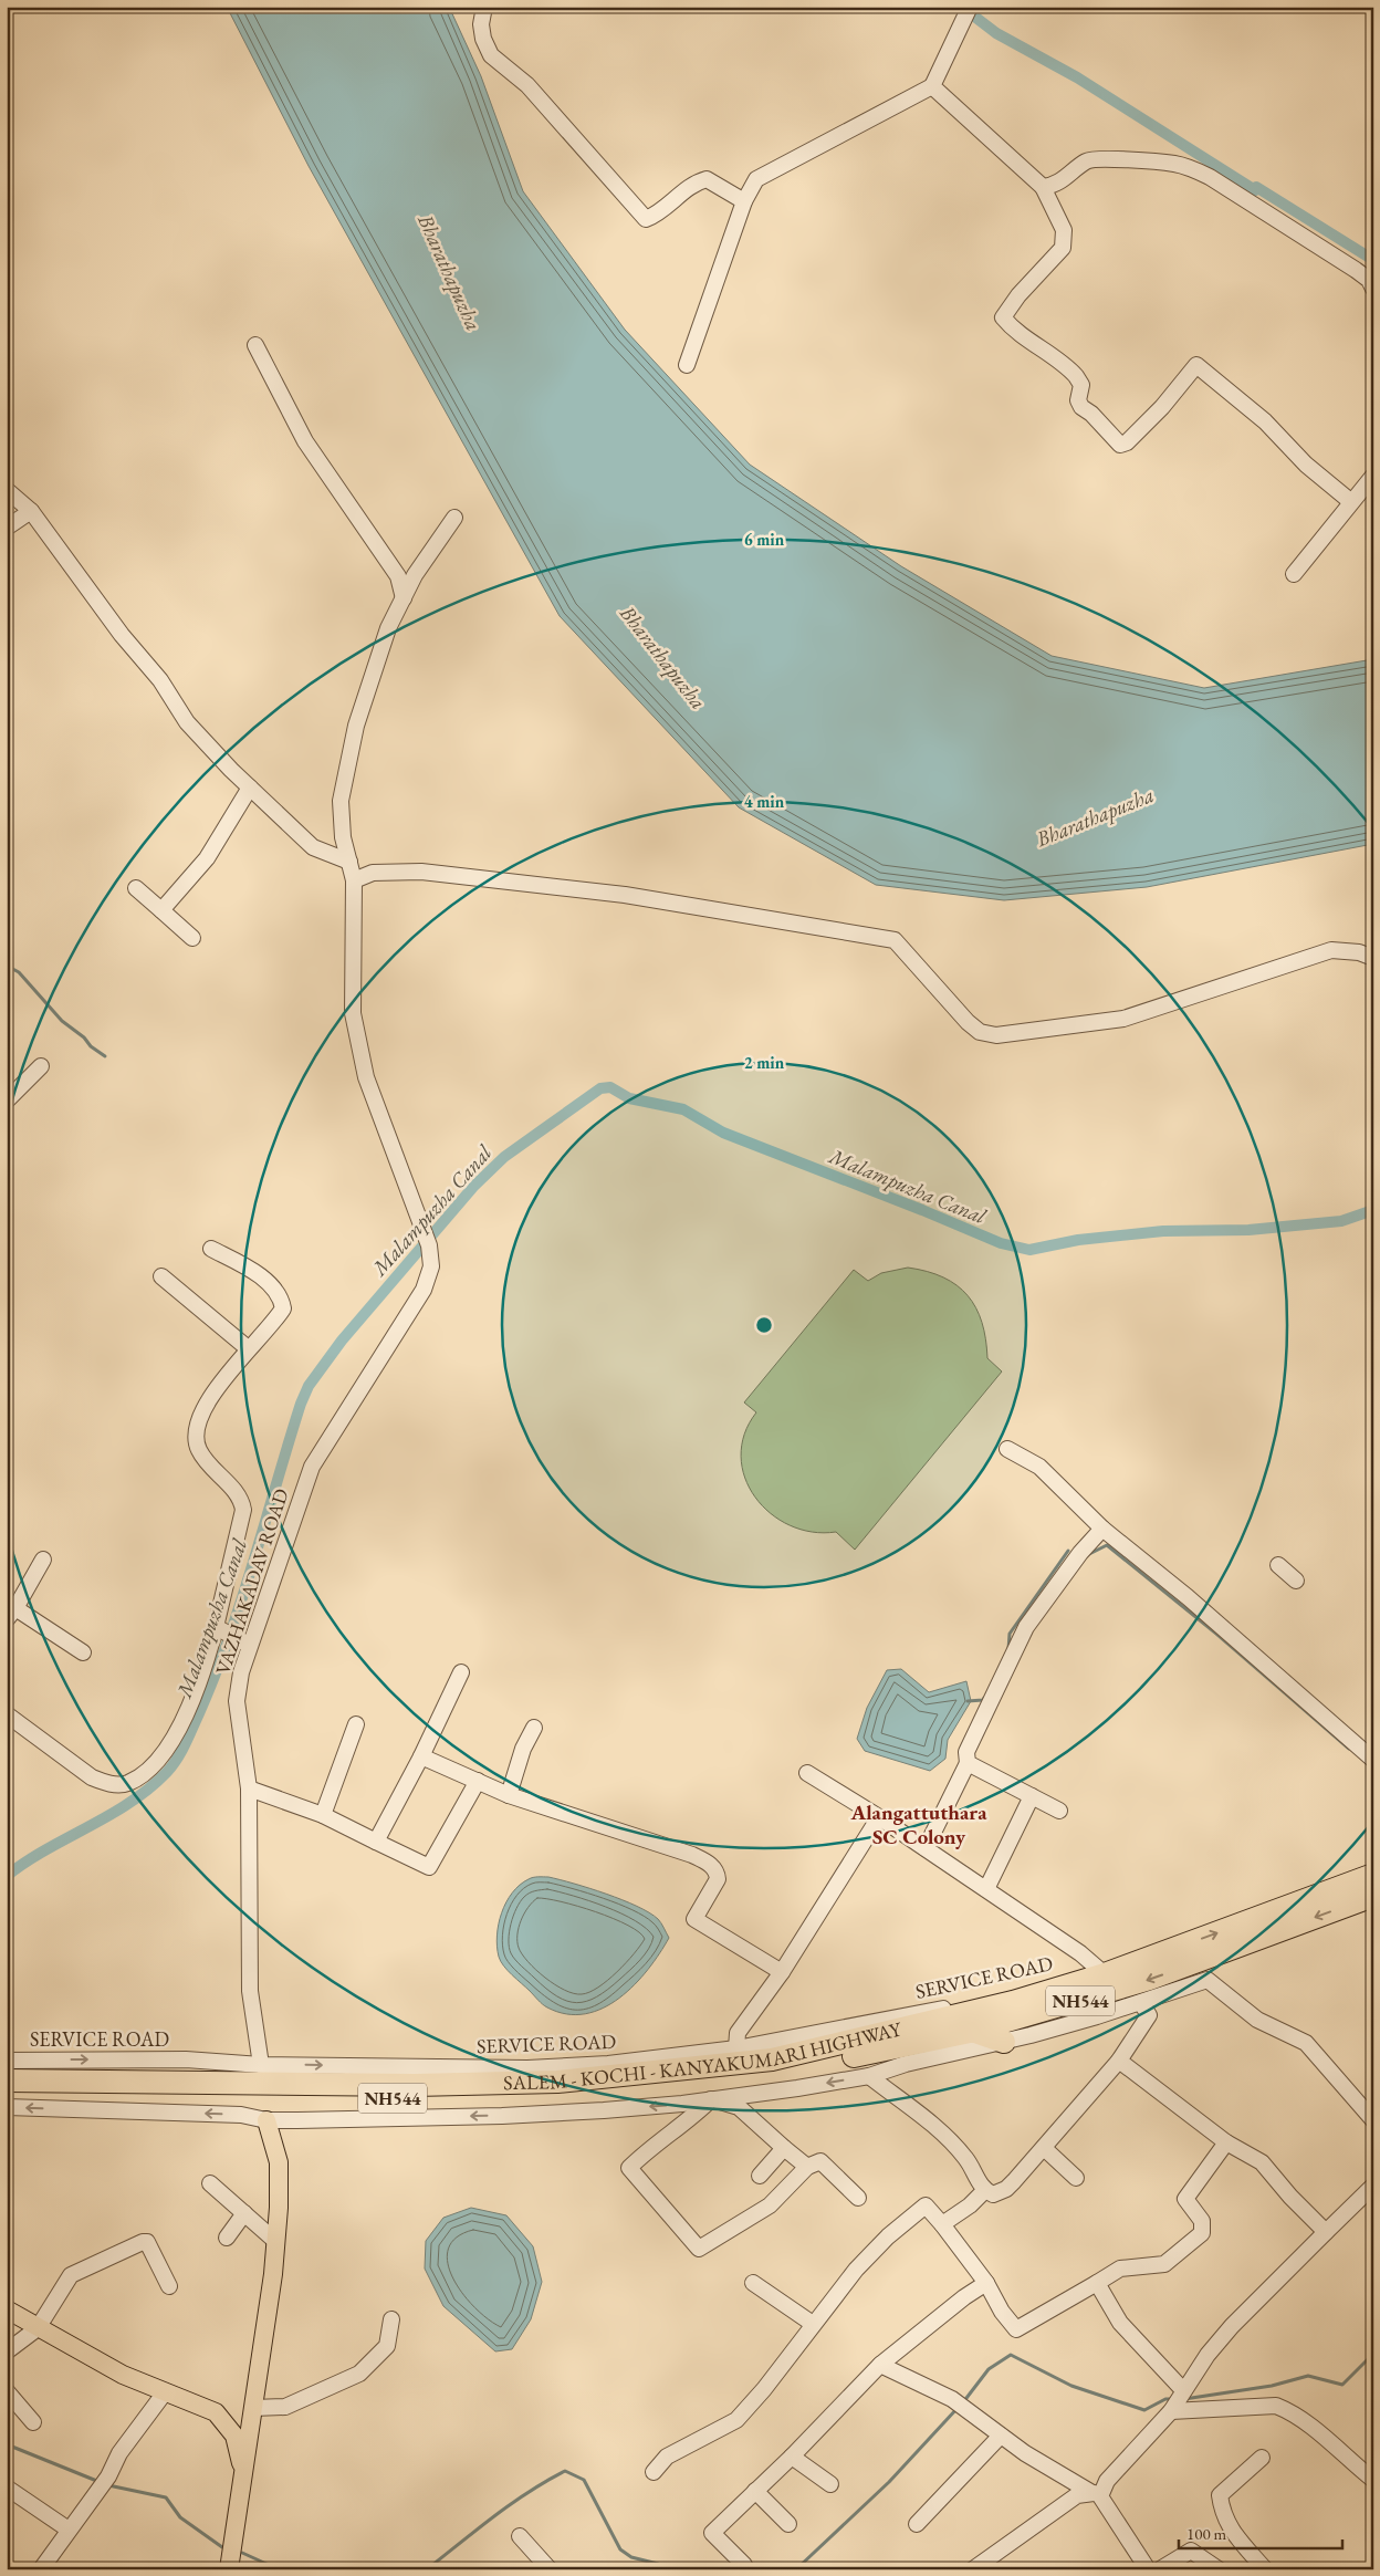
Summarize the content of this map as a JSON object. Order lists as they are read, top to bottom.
{
  "streets": {
    "highway": ["NH544", "SALEM - KOCHI - KANYAKUMARI HIGHWAY"],
    "street": ["VAZHAKADAV ROAD", "SERVICE ROAD"]
  },
  "crossings": [
    ["VAZHAKADAV ROAD", "SERVICE ROAD"],
    ["SERVICE ROAD", "SALEM - KOCHI - KANYAKUMARI HIGHWAY"]
  ],
  "districts": ["Alangattuthara SC Colony"],
  "water": ["Bharathapuzha", "Malampuzha Canal"],
  "scale_bar": "100 m",
  "rings": ["6 min", "4 min", "2 min"]
}
